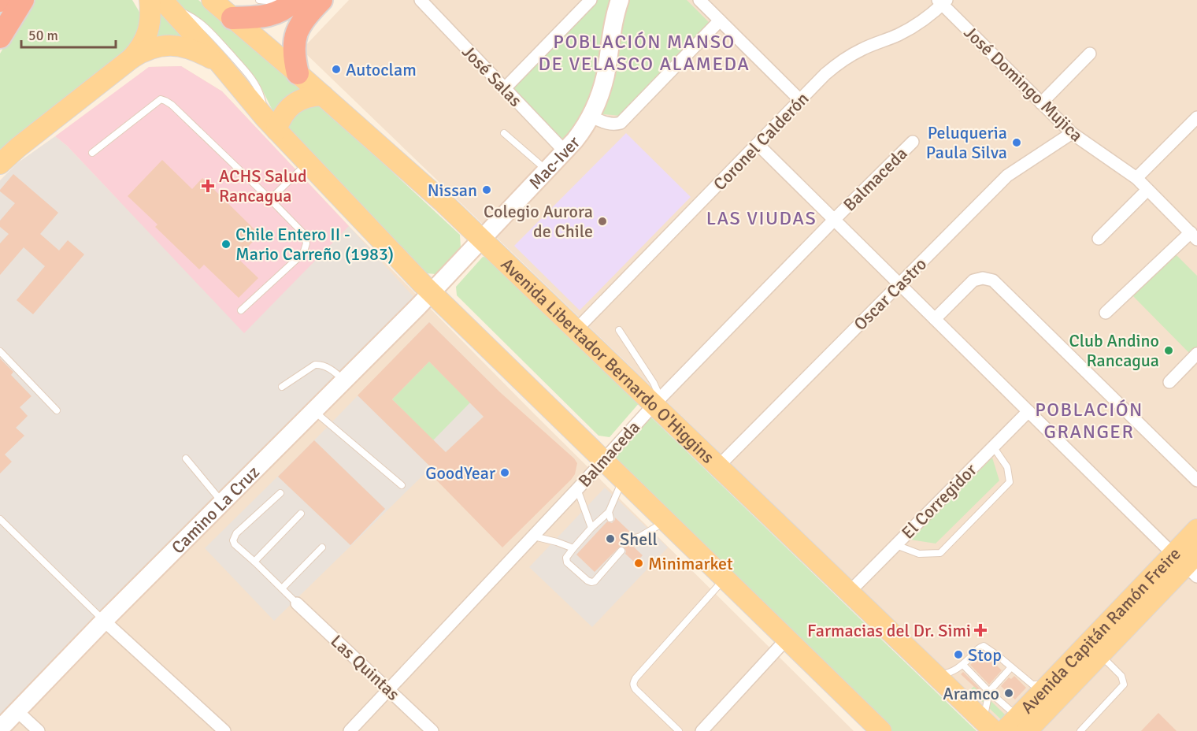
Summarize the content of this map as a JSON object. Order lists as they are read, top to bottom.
{
  "streets": {
    "main road": ["Avenida Libertador Bernardo O'Higgins", "Avenida Capitán Ramón Freire"],
    "street": [
      "José Salas",
      "José Domingo Mujica",
      "Coronel Calderón",
      "Mac-Iver",
      "Balmaceda",
      "Oscar Castro",
      "El Corregidor",
      "Camino La Cruz",
      "Las Quintas"
    ]
  },
  "crossings": [
    ["José Salas", "Mac-Iver"],
    ["José Domingo Mujica", "Coronel Calderón"],
    ["José Domingo Mujica", "Oscar Castro"],
    ["Coronel Calderón", "Avenida Libertador Bernardo O'Higgins"],
    ["Mac-Iver", "Avenida Libertador Bernardo O'Higgins"],
    ["Mac-Iver", "Camino La Cruz"],
    ["Balmaceda", "Avenida Libertador Bernardo O'Higgins"],
    ["Balmaceda", "Las Quintas"],
    ["Oscar Castro", "Avenida Libertador Bernardo O'Higgins"],
    ["Avenida Libertador Bernardo O'Higgins", "El Corregidor"]
  ],
  "districts": ["POBLACIÓN MANSO DE VELASCO ALAMEDA", "LAS VIUDAS", "POBLACIÓN GRANGER"],
  "places": {
    "other": [
      "Autoclam",
      "Peluqueria Paula Silva",
      "Nissan",
      "Colegio Aurora de Chile",
      "Chile Entero II - Mario Carreño (1983)",
      "Club Andino Rancagua",
      "GoodYear",
      "Shell",
      "Minimarket",
      "Stop",
      "Aramco"
    ],
    "health": ["ACHS Salud Rancagua", "Farmacias del Dr. Simi"]
  },
  "scale_bar": "50 m"
}
